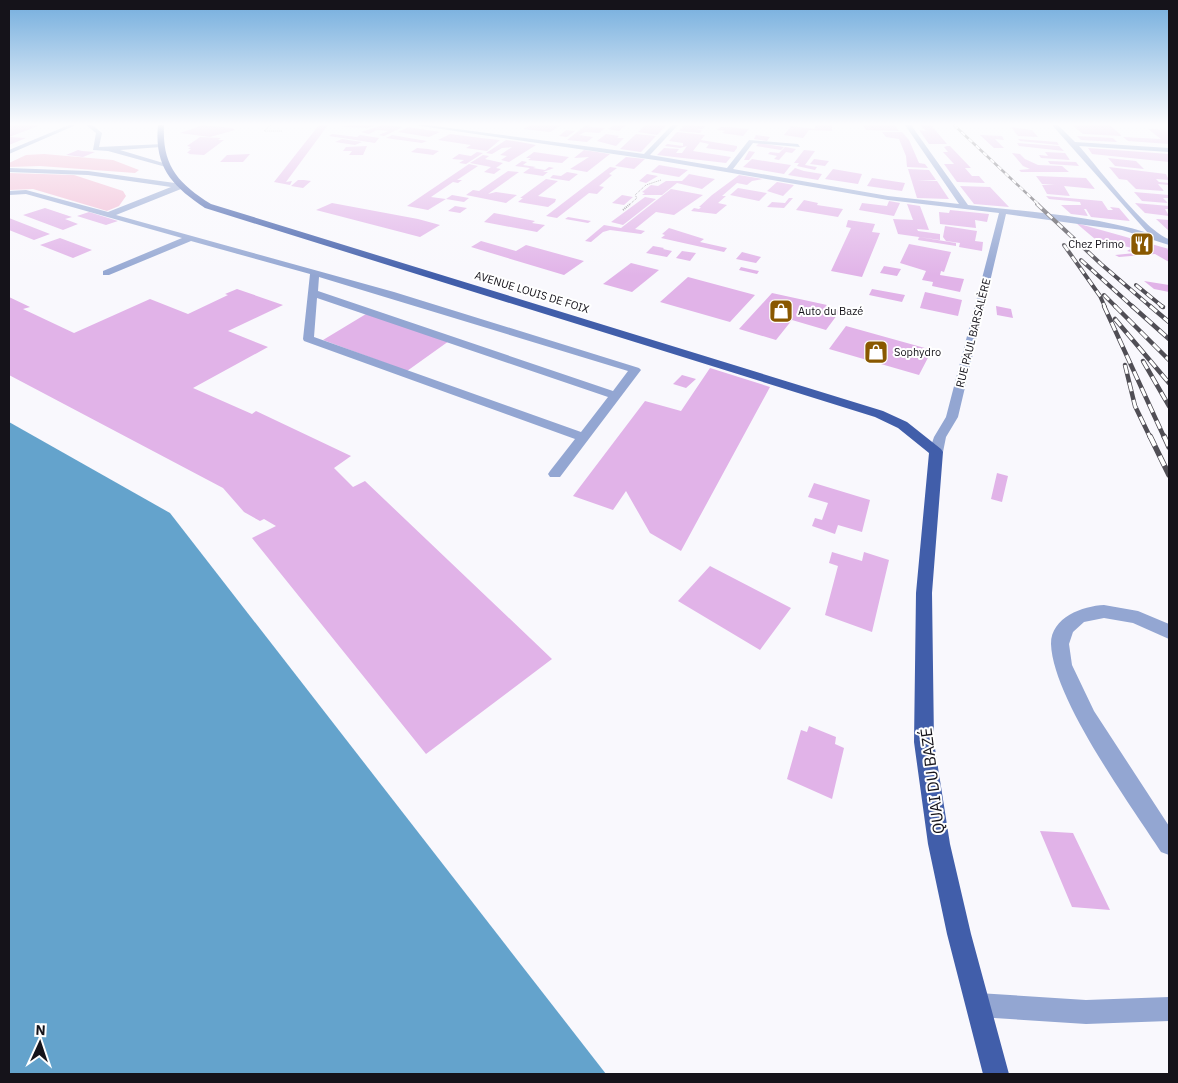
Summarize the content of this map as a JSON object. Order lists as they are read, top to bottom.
{
  "streets": {
    "main road": ["AVENUE LOUIS DE FOIX", "QUAI DU BAZÉ"],
    "street": ["RUE PAUL BARSALÈRE"]
  },
  "crossings": [
    ["AVENUE LOUIS DE FOIX", "RUE PAUL BARSALÈRE"],
    ["AVENUE LOUIS DE FOIX", "QUAI DU BAZÉ"],
    ["RUE PAUL BARSALÈRE", "QUAI DU BAZÉ"]
  ],
  "places": {
    "restaurant": ["Chez Primo"],
    "shop": ["Auto du Bazé", "Sophydro"]
  },
  "north": "top"
}
